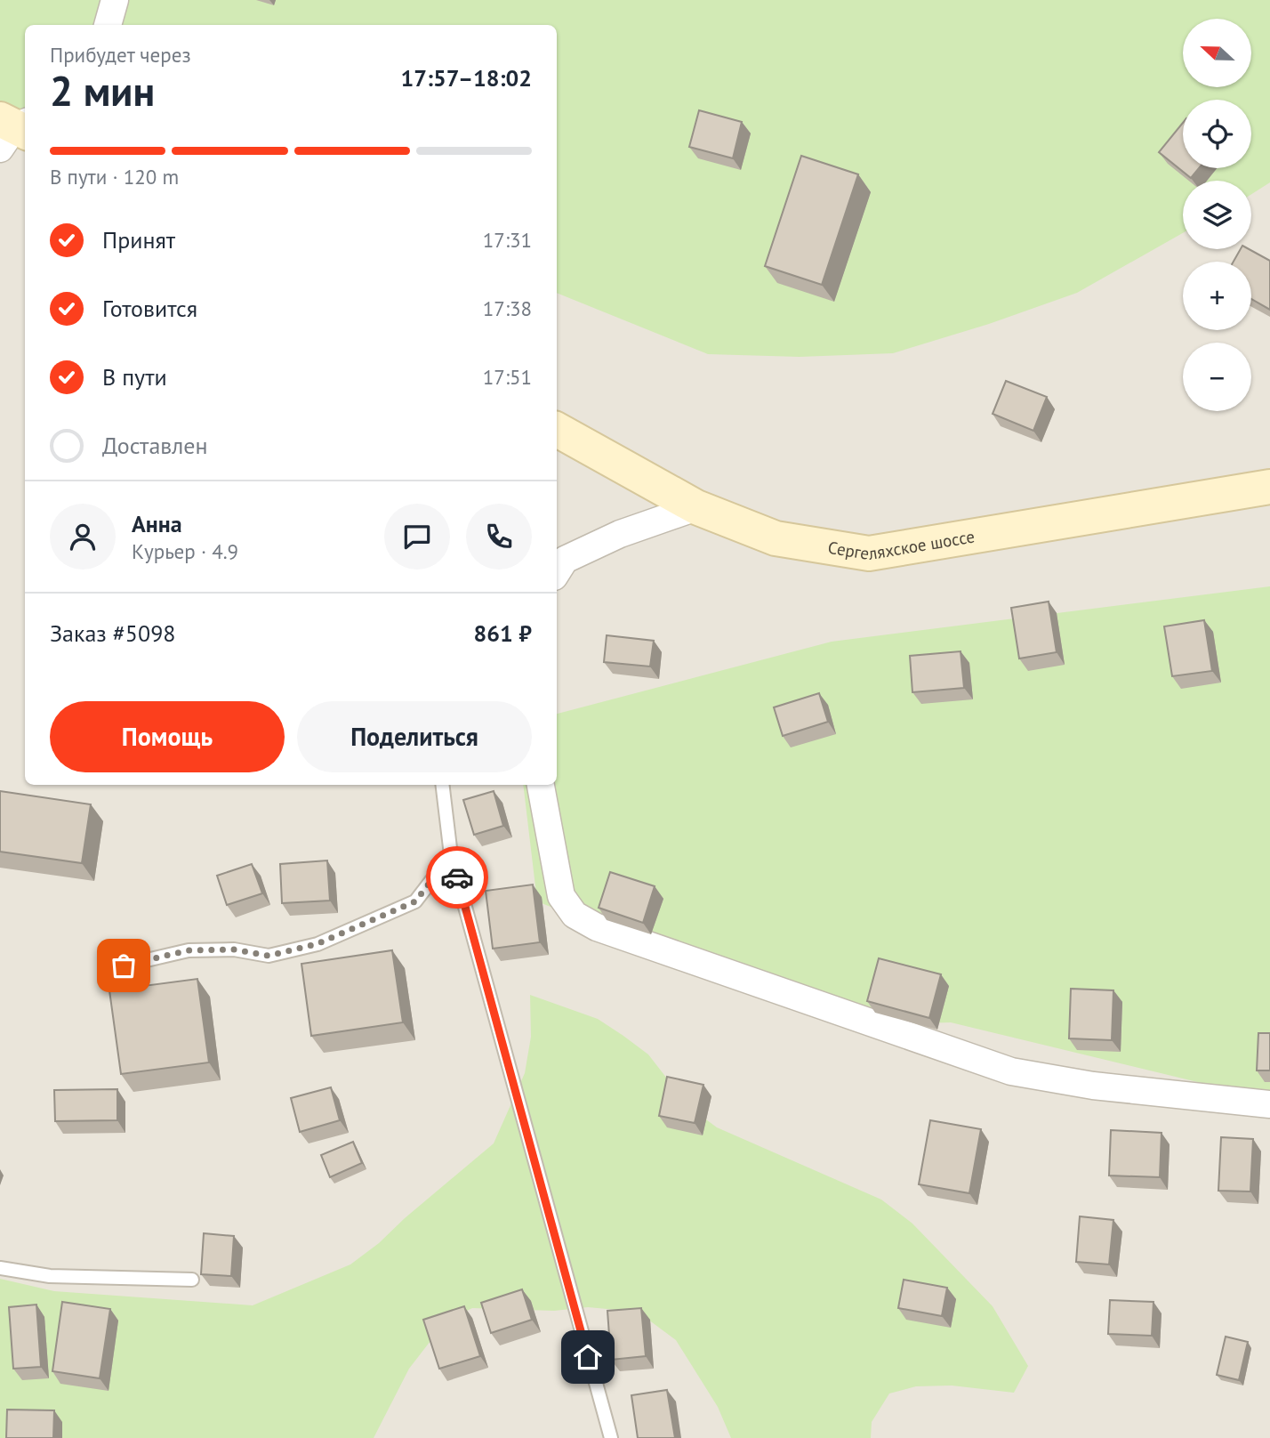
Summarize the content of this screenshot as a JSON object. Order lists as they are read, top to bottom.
{
  "streets": {
    "main road": ["Сергеляхское шоссе"]
  },
  "north": "left",
  "page": {
    "map_buttons": ["+", "−"],
    "heading": ["2 мин", "Прибудет через", "17:57–18:02"],
    "panel": [
      "Анна",
      "Курьер · 4.9",
      "Заказ #5098",
      "861 ₽"
    ],
    "bar": "В пути · 120 m",
    "list": [
      ["Принят", "17:31"],
      ["Готовится", "17:38"],
      ["В пути", "17:51"],
      "Доставлен"
    ],
    "buttons": ["Помощь", "Поделиться"]
  }
}
